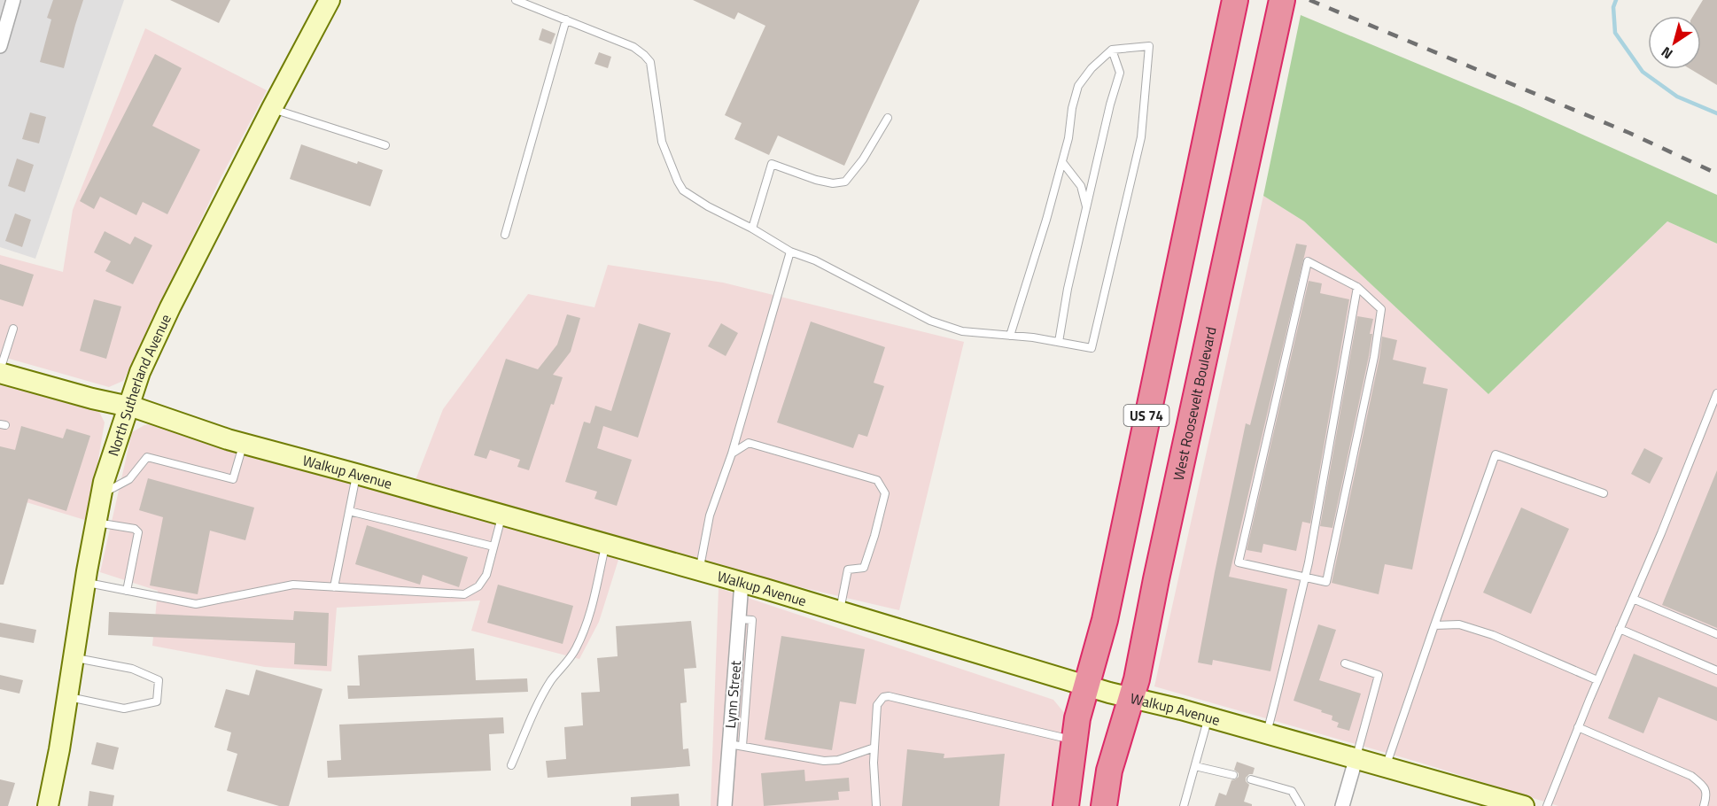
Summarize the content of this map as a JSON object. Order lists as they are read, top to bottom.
{
  "streets": {
    "highway": ["West Roosevelt Boulevard", "US 74"],
    "street": ["North Sutherland Avenue", "Walkup Avenue", "Lynn Street"]
  },
  "crossings": [
    ["North Sutherland Avenue", "Walkup Avenue"],
    ["West Roosevelt Boulevard", "Walkup Avenue"],
    ["US 74", "Walkup Avenue"],
    ["Walkup Avenue", "Lynn Street"]
  ],
  "north": "bottom left"
}
